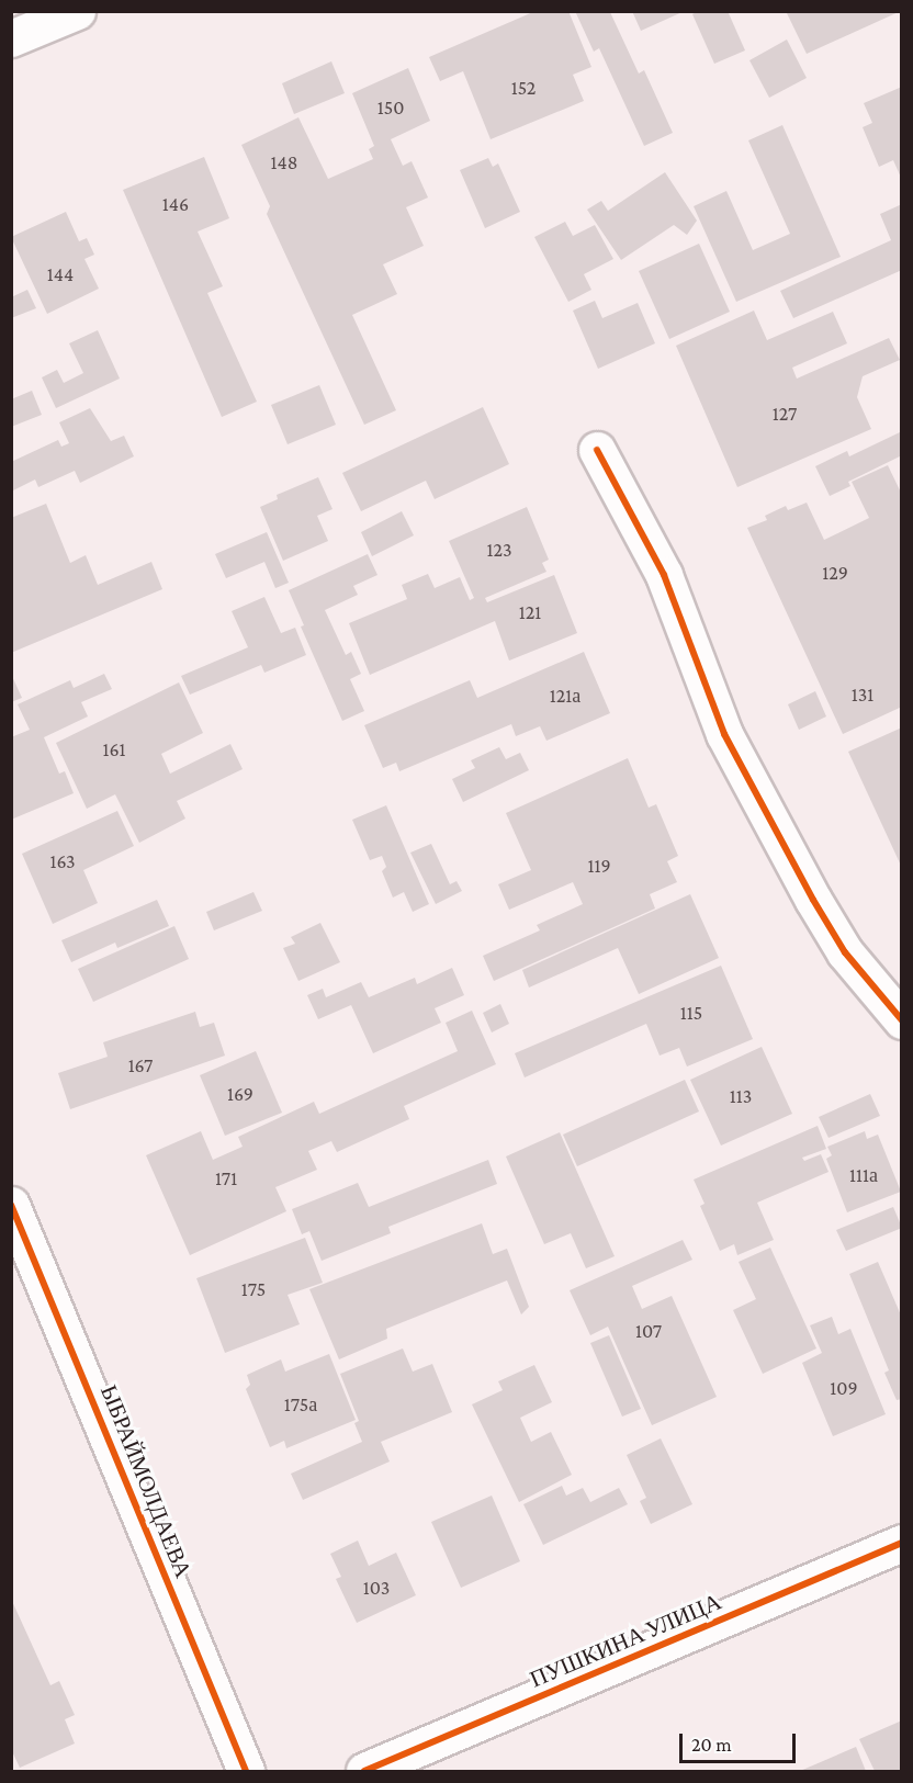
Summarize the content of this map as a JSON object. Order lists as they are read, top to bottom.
{
  "streets": {
    "street": ["ЫБРАЙМОЛДАЕВА", "ПУШКИНА УЛИЦА"]
  },
  "house_numbers": [
    "152",
    "150",
    "148",
    "146",
    "144",
    "127",
    "123",
    "129",
    "121",
    "131",
    "121а",
    "161",
    "163",
    "119",
    "115",
    "167",
    "169",
    "113",
    "111а",
    "171",
    "175",
    "107",
    "109",
    "175а",
    "103"
  ],
  "scale_bar": "20 m"
}
